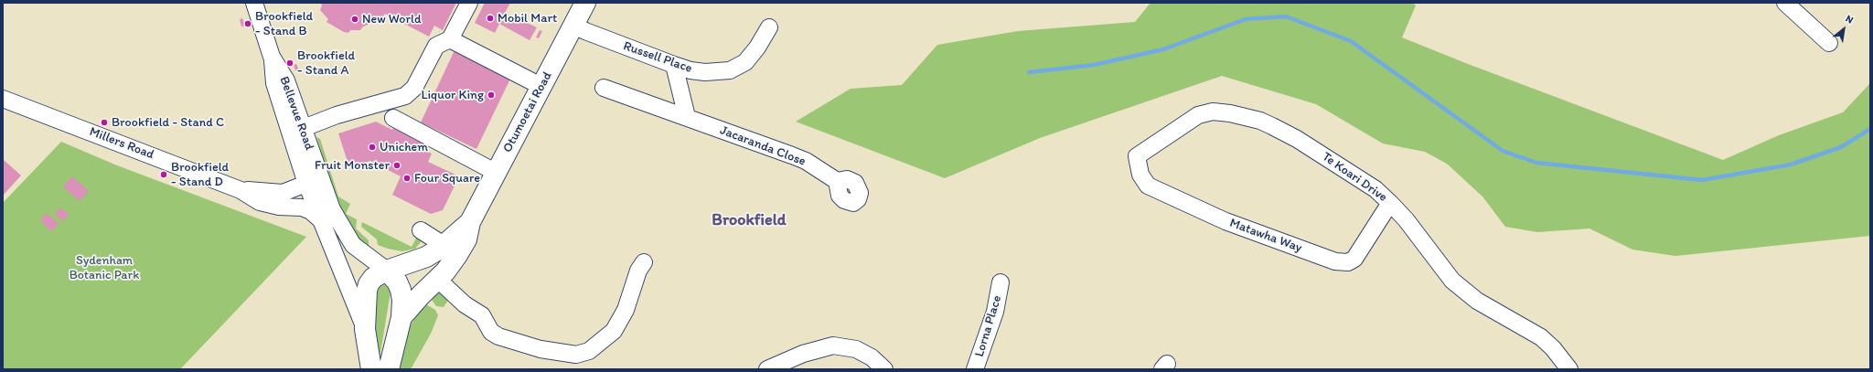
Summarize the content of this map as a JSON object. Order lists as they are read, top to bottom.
{
  "streets": {
    "main road": ["Otumoetai Road", "Bellevue Road"],
    "street": [
      "Russell Place",
      "Millers Road",
      "Jacaranda Close",
      "Te Koari Drive",
      "Matawha Way",
      "Lorna Place"
    ]
  },
  "crossings": [
    ["Russell Place", "Otumoetai Road"],
    ["Otumoetai Road", "Bellevue Road"],
    ["Bellevue Road", "Millers Road"],
    ["Te Koari Drive", "Matawha Way"]
  ],
  "districts": ["Brookfield"],
  "parks": ["Sydenham Botanic Park"],
  "places": [
    "Mobil Mart",
    "New World",
    "Brookfield - Stand B",
    "Brookfield - Stand A",
    "Liquor King",
    "Brookfield - Stand C",
    "Unichem",
    "Fruit Monster",
    "Brookfield - Stand D",
    "Four Square"
  ],
  "north": "top right"
}
